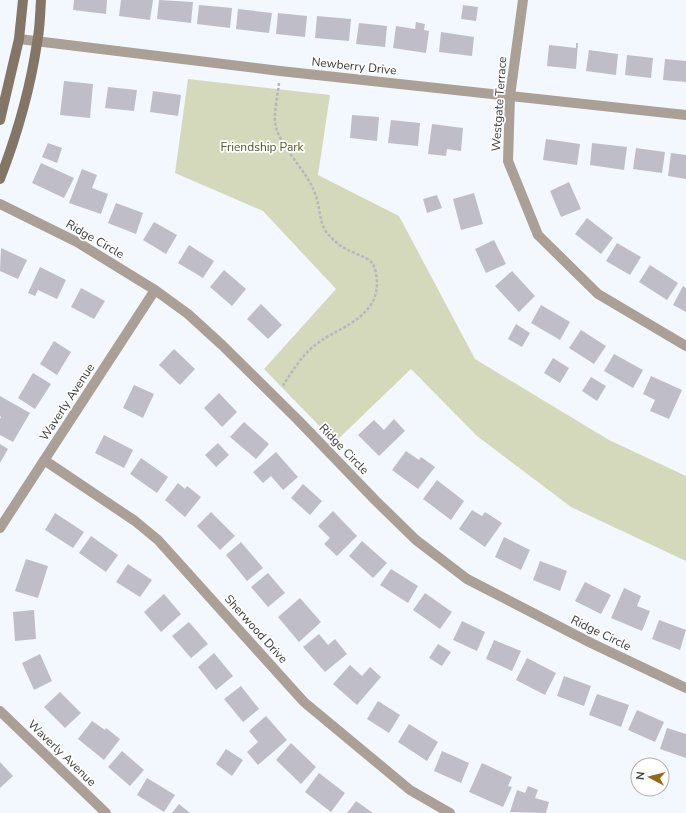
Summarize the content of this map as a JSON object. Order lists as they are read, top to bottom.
{
  "streets": {
    "street": [
      "Newberry Drive",
      "Westgate Terrace",
      "Ridge Circle",
      "Waverly Avenue",
      "Sherwood Drive"
    ]
  },
  "crossings": [
    ["Newberry Drive", "Westgate Terrace"],
    ["Ridge Circle", "Waverly Avenue"],
    ["Waverly Avenue", "Sherwood Drive"]
  ],
  "parks": ["Friendship Park"],
  "north": "left"
}
